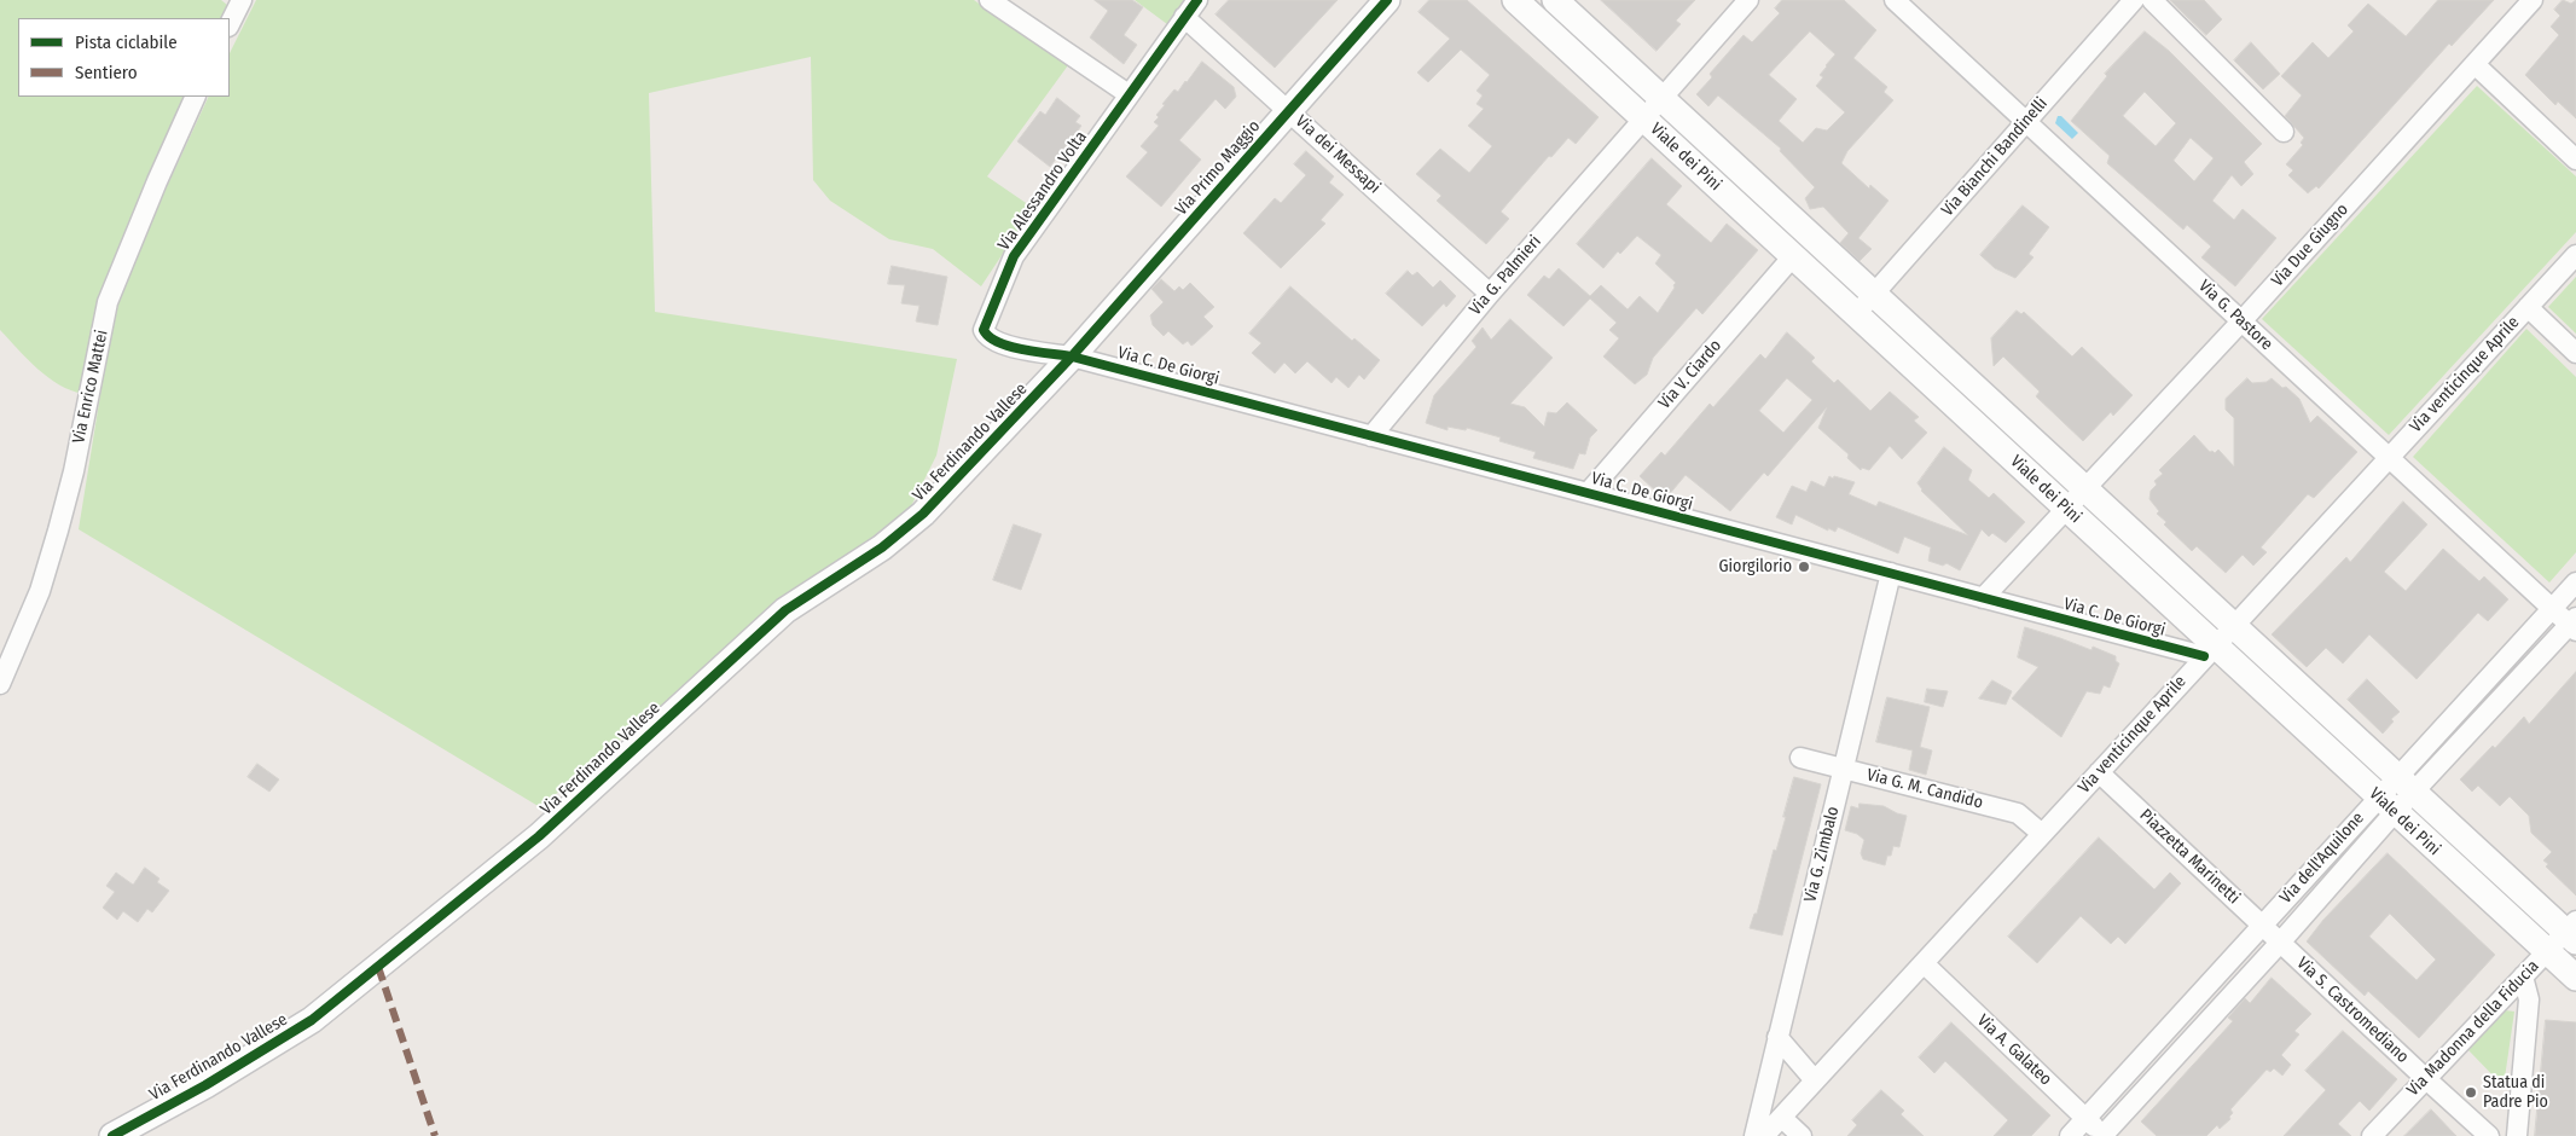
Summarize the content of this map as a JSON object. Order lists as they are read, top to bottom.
{
  "streets": {
    "street": [
      "Via dei Messapi",
      "Viale dei Pini",
      "Via Bianchi Bandinelli",
      "Via Primo Maggio",
      "Via Alessandro Volta",
      "Via Due Giugno",
      "Via G. Palmieri",
      "Via G. Pastore",
      "Via C. De Giorgi",
      "Via V. Ciardo",
      "Via venticinque Aprile",
      "Via Enrico Mattei",
      "Via Ferdinando Vallese",
      "Via G. M. Candido",
      "Via G. Zimbalo",
      "Piazzetta Marinetti",
      "Via dell'Aquilone",
      "Via S. Castromediano",
      "Via Madonna della Fiducia",
      "Via A. Galateo"
    ]
  },
  "crossings": [
    ["Via dei Messapi", "Via Primo Maggio"],
    ["Via dei Messapi", "Via Alessandro Volta"],
    ["Via dei Messapi", "Via G. Palmieri"],
    ["Viale dei Pini", "Via Bianchi Bandinelli"],
    ["Viale dei Pini", "Via Due Giugno"],
    ["Viale dei Pini", "Via G. Palmieri"],
    ["Viale dei Pini", "Via C. De Giorgi"],
    ["Viale dei Pini", "Via V. Ciardo"],
    ["Viale dei Pini", "Via venticinque Aprile"],
    ["Viale dei Pini", "Via dell'Aquilone"],
    ["Viale dei Pini", "Via Madonna della Fiducia"],
    ["Via Bianchi Bandinelli", "Via G. Pastore"],
    ["Via Primo Maggio", "Via Alessandro Volta"],
    ["Via Primo Maggio", "Via C. De Giorgi"],
    ["Via Primo Maggio", "Via Ferdinando Vallese"],
    ["Via Alessandro Volta", "Via C. De Giorgi"],
    ["Via Alessandro Volta", "Via Ferdinando Vallese"],
    ["Via Due Giugno", "Via G. Pastore"],
    ["Via Due Giugno", "Via C. De Giorgi"],
    ["Via G. Palmieri", "Via C. De Giorgi"],
    ["Via G. Pastore", "Via venticinque Aprile"],
    ["Via G. Pastore", "Via dell'Aquilone"],
    ["Via C. De Giorgi", "Via V. Ciardo"],
    ["Via C. De Giorgi", "Via venticinque Aprile"],
    ["Via C. De Giorgi", "Via Ferdinando Vallese"],
    ["Via C. De Giorgi", "Via G. Zimbalo"],
    ["Via venticinque Aprile", "Via G. M. Candido"],
    ["Via venticinque Aprile", "Piazzetta Marinetti"],
    ["Via venticinque Aprile", "Via A. Galateo"],
    ["Via G. M. Candido", "Via G. Zimbalo"],
    ["Piazzetta Marinetti", "Via dell'Aquilone"],
    ["Piazzetta Marinetti", "Via S. Castromediano"],
    ["Via dell'Aquilone", "Via S. Castromediano"],
    ["Via dell'Aquilone", "Via A. Galateo"],
    ["Via S. Castromediano", "Via Madonna della Fiducia"]
  ],
  "places": ["Giorgilorio", "Statua di Padre Pio"],
  "legend": ["Pista ciclabile", "Sentiero"]
}
